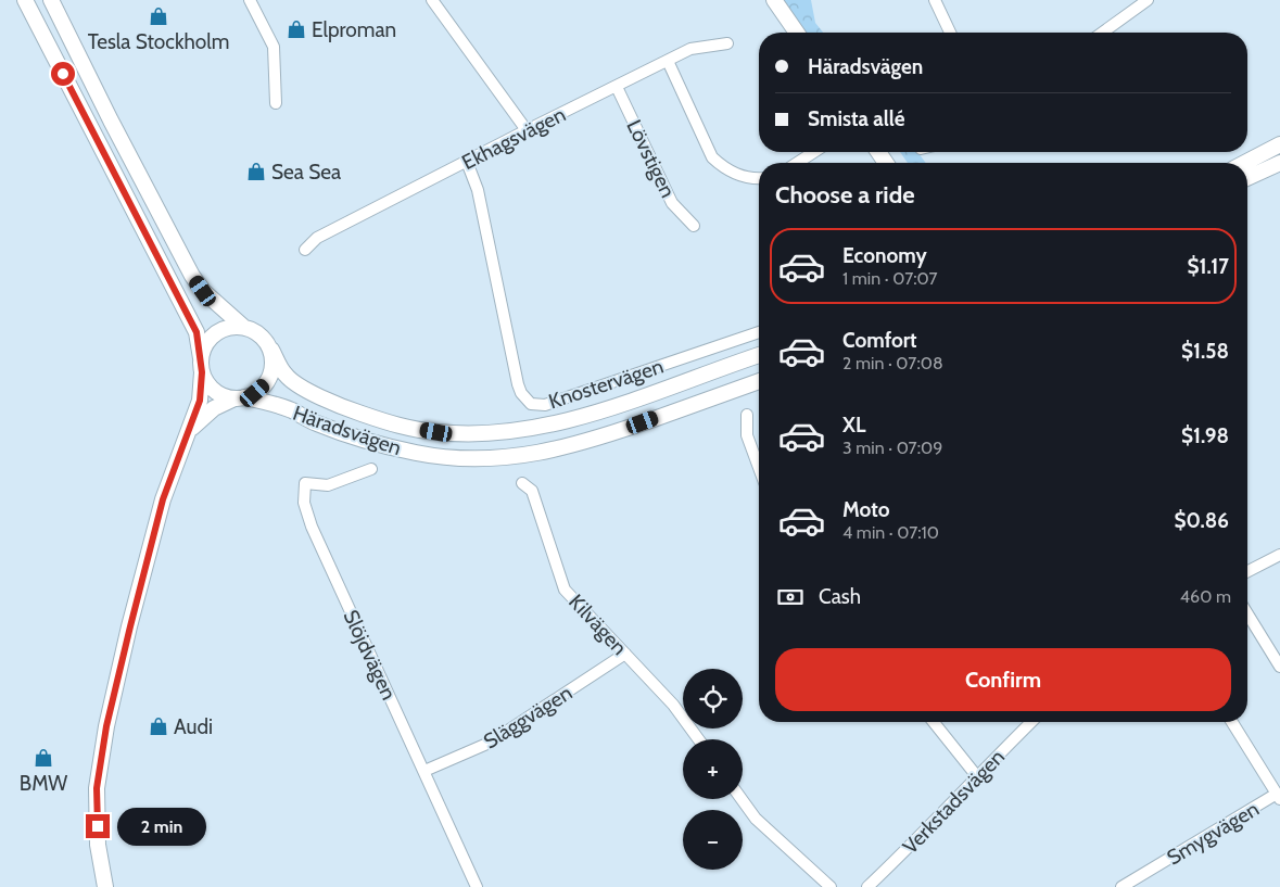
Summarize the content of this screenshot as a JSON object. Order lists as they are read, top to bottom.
{
  "streets": {
    "main road": ["Häradsvägen"],
    "street": [
      "Ekhagsvägen",
      "Lövstigen",
      "Knostervägen",
      "Kilvägen",
      "Slöjdvägen",
      "Släggvägen",
      "Verkstadsvägen",
      "Smygvägen"
    ]
  },
  "crossings": [
    ["Ekhagsvägen", "Lövstigen"],
    ["Ekhagsvägen", "Knostervägen"],
    ["Kilvägen", "Släggvägen"],
    ["Slöjdvägen", "Släggvägen"]
  ],
  "places": {
    "shop": [
      "Tesla Stockholm",
      "Elproman",
      "Sea Sea",
      "Audi",
      "BMW"
    ]
  },
  "page": {
    "banner": ["Häradsvägen", "Smista allé"],
    "heading": "Choose a ride",
    "list": [
      {
        "name": "Economy",
        "note": "1 min · 07:07",
        "value": "$1.17"
      },
      {
        "name": "Comfort",
        "note": "2 min · 07:08",
        "value": "$1.58"
      },
      {
        "name": "XL",
        "note": "3 min · 07:09",
        "value": "$1.98"
      },
      {
        "name": "Moto",
        "note": "4 min · 07:10",
        "value": "$0.86"
      }
    ],
    "pay": ["Cash", "460 m"],
    "buttons": "Confirm",
    "map_buttons": ["+", "−"],
    "bubble": "2 min"
  }
}
